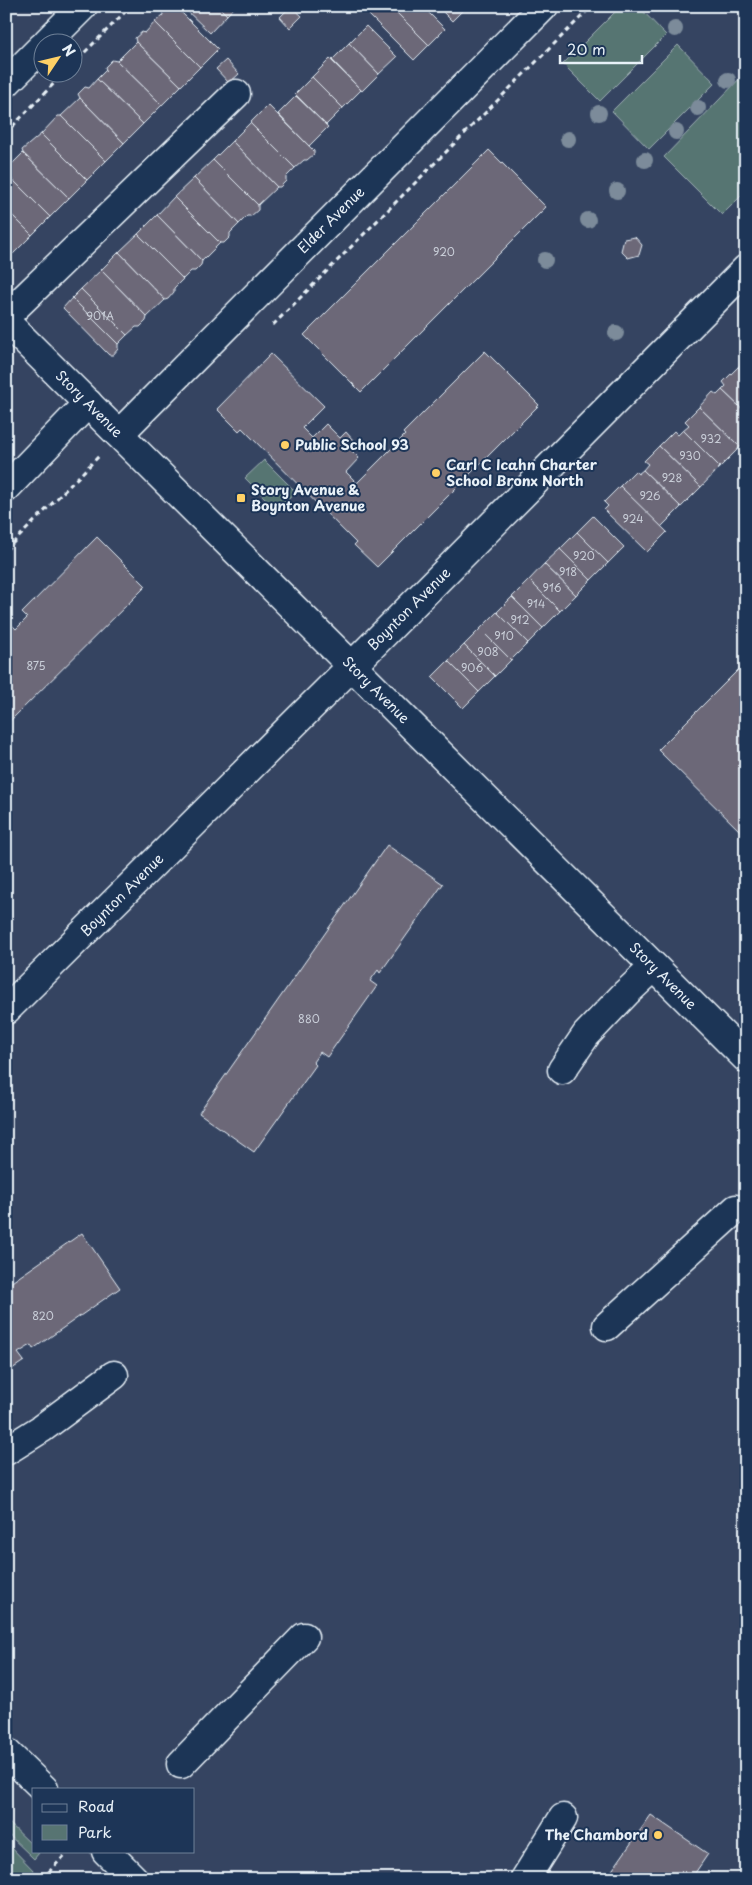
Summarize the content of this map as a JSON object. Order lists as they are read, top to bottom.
{
  "streets": {
    "street": ["Elder Avenue", "Story Avenue", "Boynton Avenue"]
  },
  "crossings": [
    ["Elder Avenue", "Story Avenue"],
    ["Story Avenue", "Boynton Avenue"]
  ],
  "places": {
    "other": ["Public School 93", "Carl C Icahn Charter School Bronx North", "The Chambord"],
    "transit": ["Story Avenue & Boynton Avenue"]
  },
  "house_numbers": [
    "920",
    "901A",
    "932",
    "930",
    "928",
    "926",
    "924",
    "920",
    "918",
    "916",
    "914",
    "912",
    "910",
    "908",
    "875",
    "906",
    "880",
    "820"
  ],
  "legend": ["Road", "Park"],
  "scale_bar": "20 m",
  "north": "top right"
}
